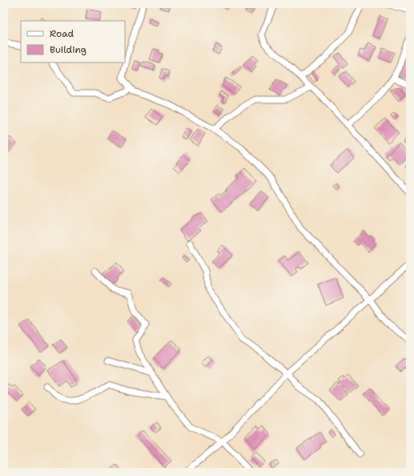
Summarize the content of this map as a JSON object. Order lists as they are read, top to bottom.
{
  "legend": ["Road", "Building"]
}
